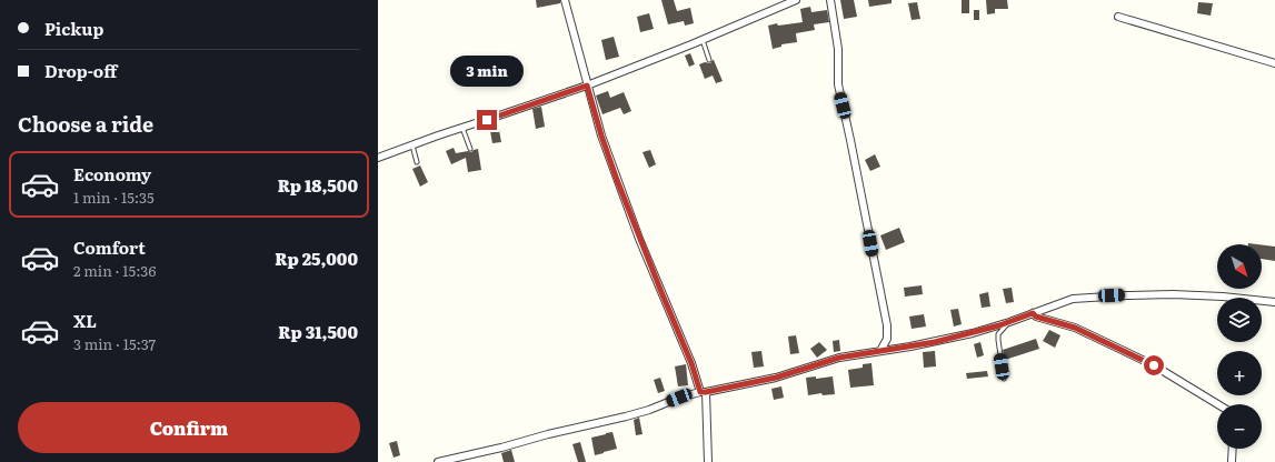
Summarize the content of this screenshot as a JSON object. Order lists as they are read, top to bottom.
{
  "north": "bottom right",
  "page": {
    "banner": ["Pickup", "Drop-off"],
    "bubble": "3 min",
    "heading": "Choose a ride",
    "list": [
      {
        "name": "Economy",
        "note": "1 min · 15:35",
        "value": "Rp 18,500"
      },
      {
        "name": "Comfort",
        "note": "2 min · 15:36",
        "value": "Rp 25,000"
      },
      {
        "name": "XL",
        "note": "3 min · 15:37",
        "value": "Rp 31,500"
      }
    ],
    "map_buttons": ["+", "−"],
    "buttons": "Confirm"
  }
}
